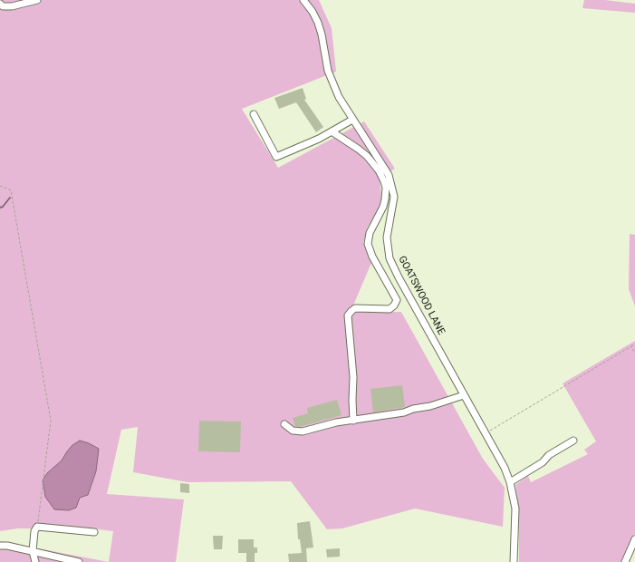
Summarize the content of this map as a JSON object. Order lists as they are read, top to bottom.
{
  "streets": {
    "street": ["GOATSWOOD LANE"]
  }
}
